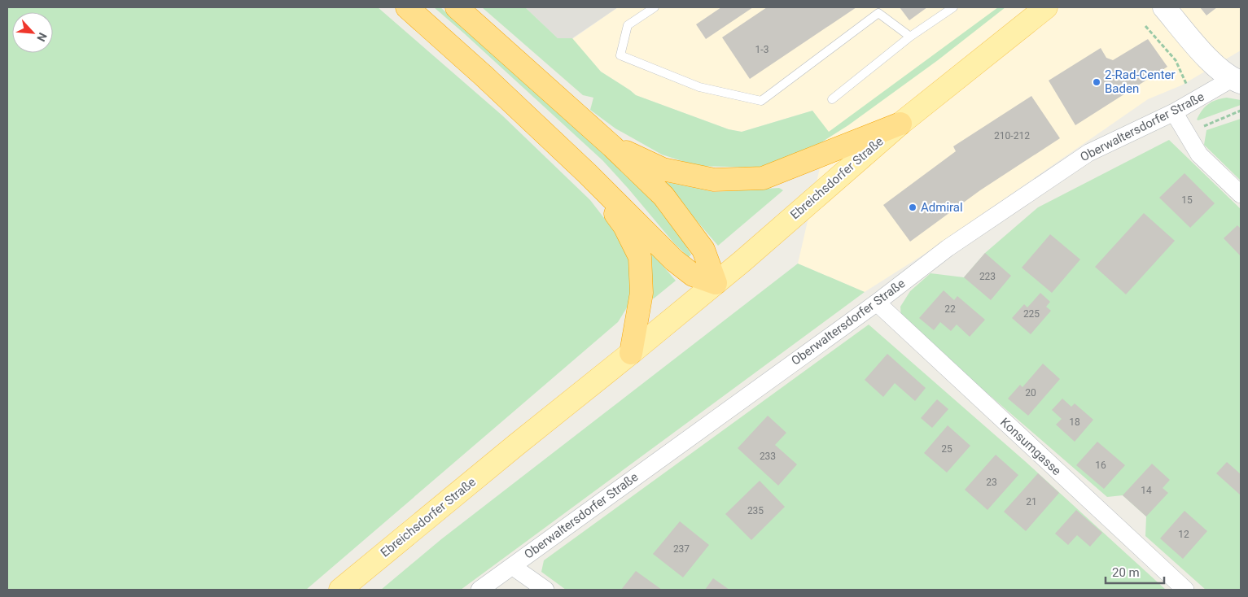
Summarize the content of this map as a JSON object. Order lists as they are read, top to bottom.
{
  "streets": {
    "main road": ["Ebreichsdorfer Straße"],
    "street": ["Oberwaltersdorfer Straße", "Konsumgasse"]
  },
  "crossings": [
    ["Oberwaltersdorfer Straße", "Konsumgasse"]
  ],
  "places": ["2-Rad-Center Baden", "Admiral"],
  "house_numbers": [
    "1-3",
    "210-212",
    "15",
    "223",
    "22",
    "225",
    "20",
    "18",
    "25",
    "233",
    "16",
    "23",
    "14",
    "21",
    "235",
    "12",
    "237"
  ],
  "scale_bar": "20 m",
  "north": "bottom right"
}
